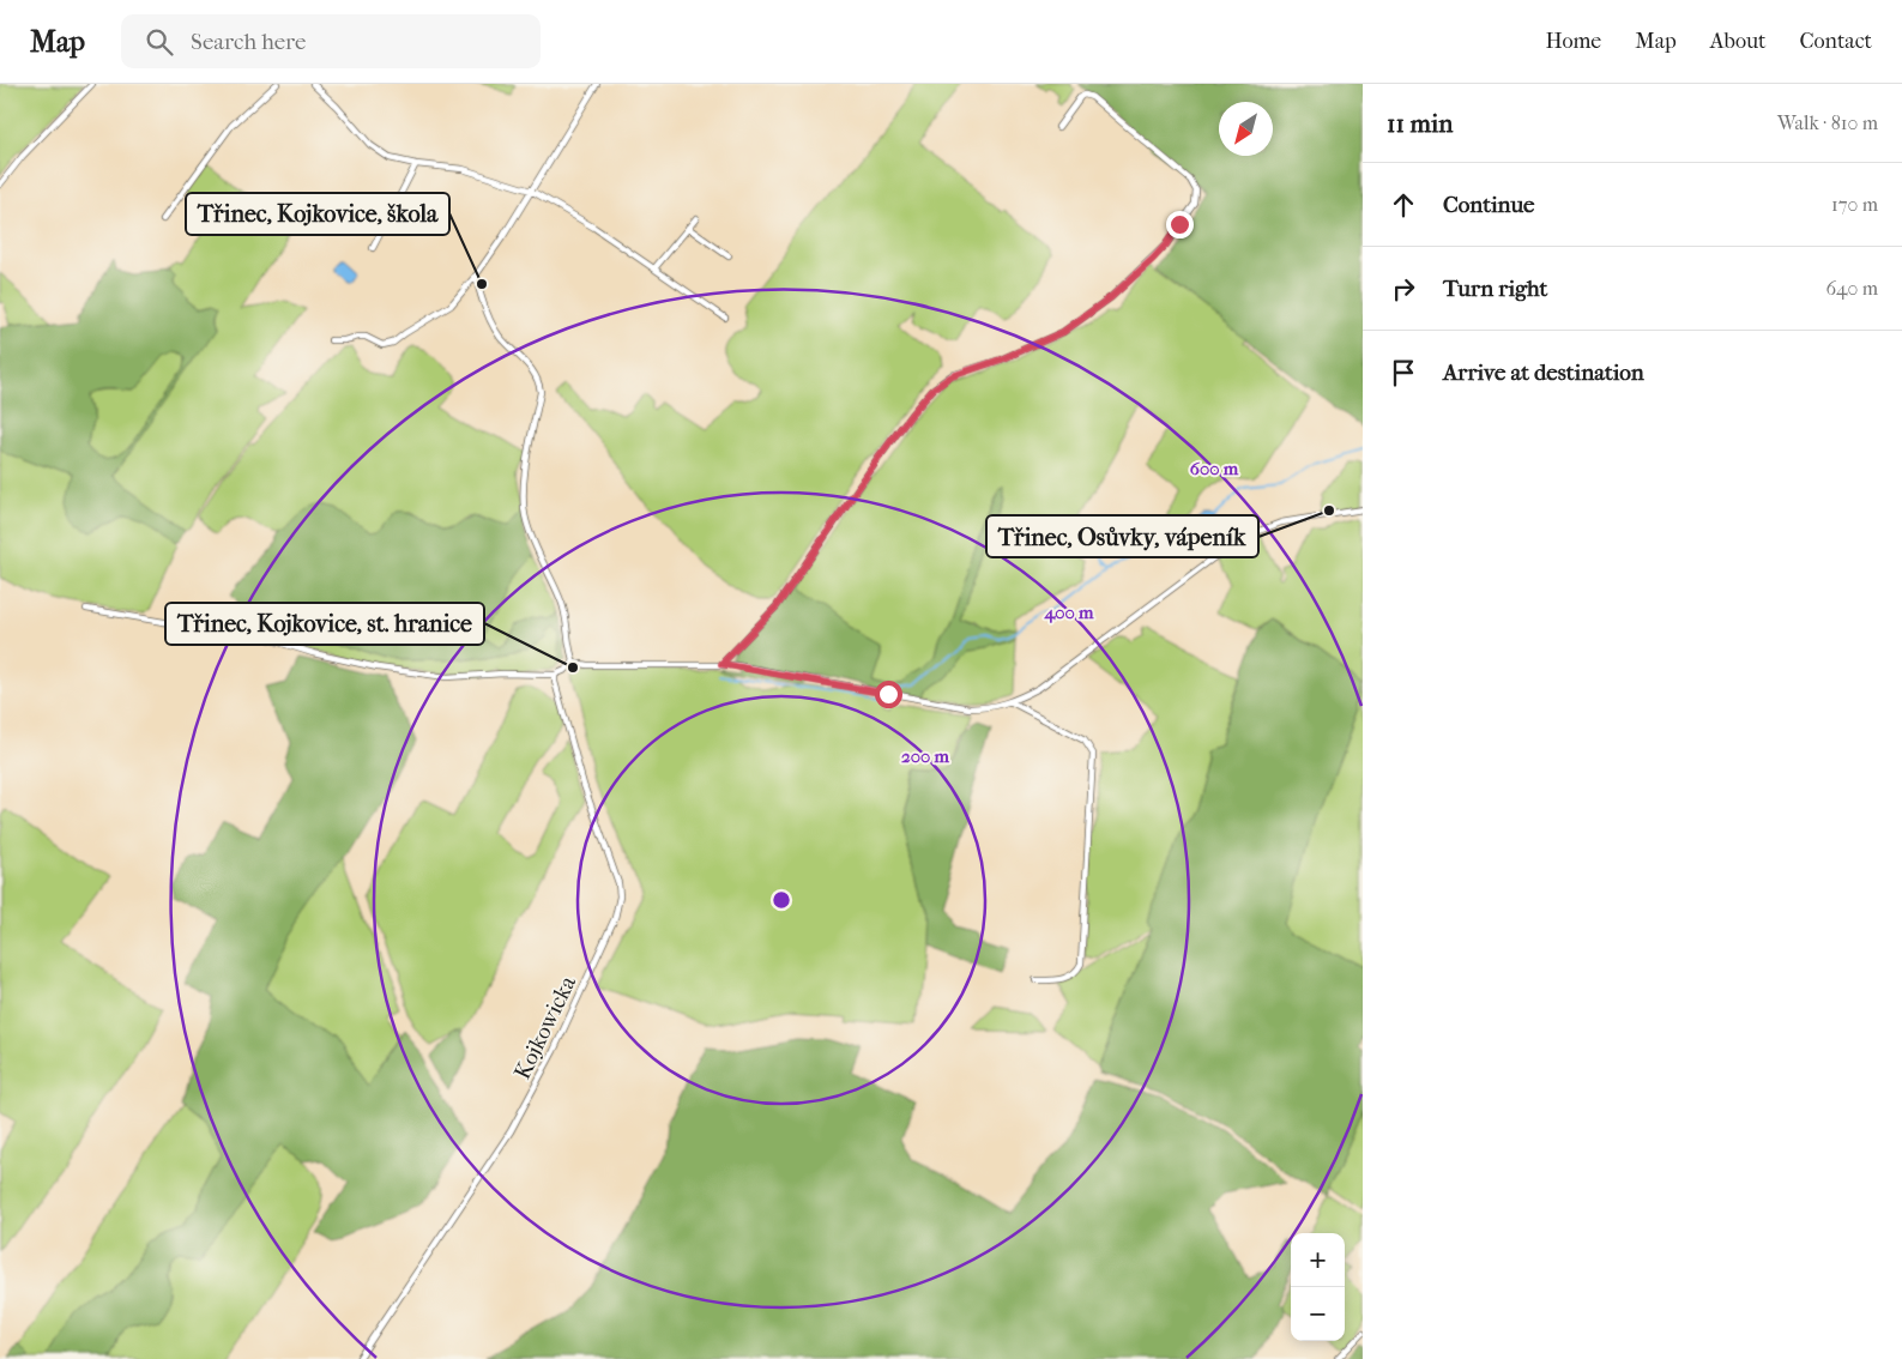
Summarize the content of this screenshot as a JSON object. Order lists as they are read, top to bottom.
{
  "streets": {
    "street": ["Kojkowicka"]
  },
  "places": ["Třinec, Kojkovice, škola", "Třinec, Osůvky, vápeník", "Třinec, Kojkovice, st. hranice"],
  "north": "bottom left",
  "page": {
    "header": "Map",
    "search": "Search here",
    "nav": [
      "Home",
      "Map",
      "About",
      "Contact"
    ],
    "heading": ["11 min", "Walk · 810 m"],
    "list": [
      ["Continue", "170 m"],
      ["Turn right", "640 m"],
      "Arrive at destination"
    ],
    "map_buttons": ["+", "−"]
  },
  "rings": ["600 m", "400 m", "200 m"]
}
